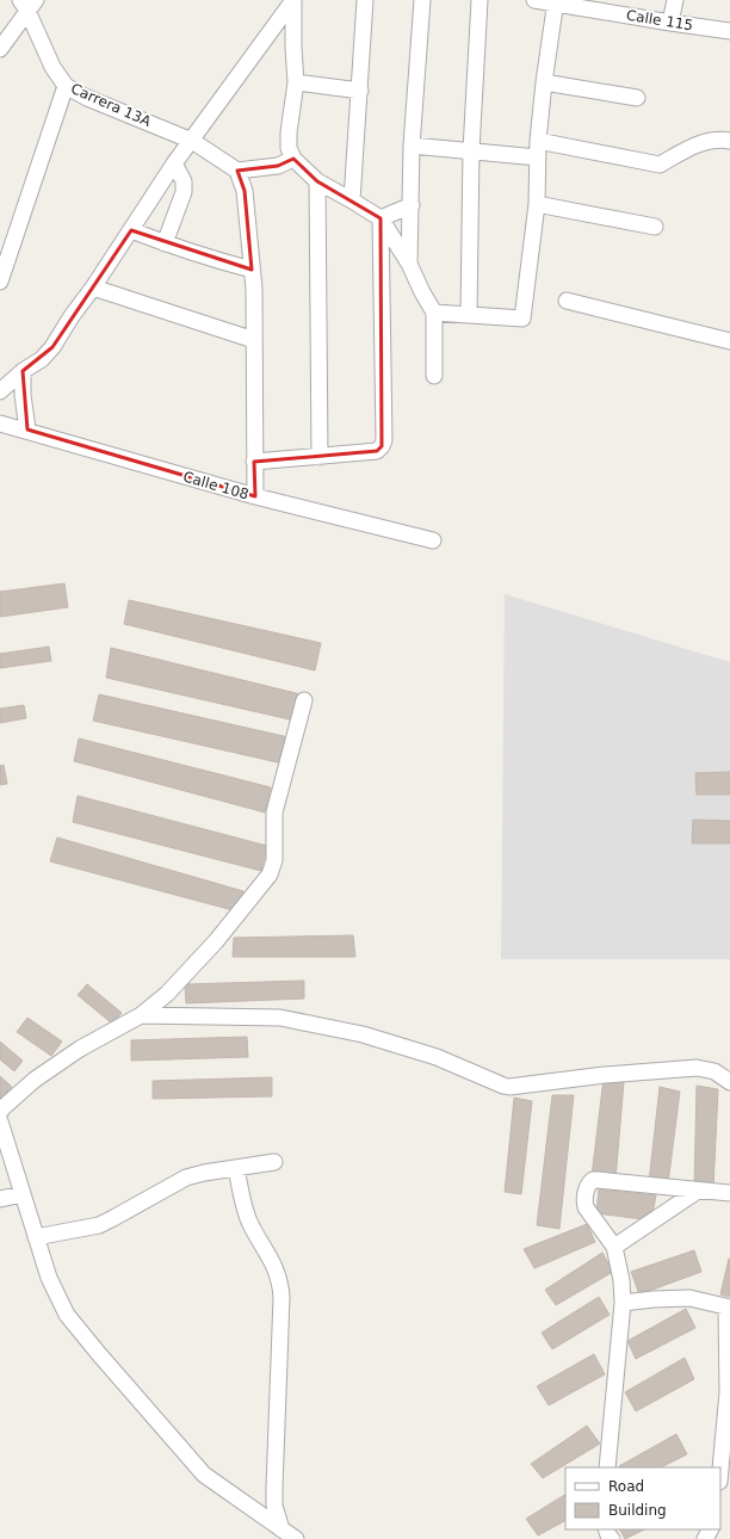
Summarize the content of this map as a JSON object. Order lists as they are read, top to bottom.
{
  "streets": {
    "street": ["Calle 115", "Carrera 13A", "Calle 108"]
  },
  "legend": ["Road", "Building"]
}
